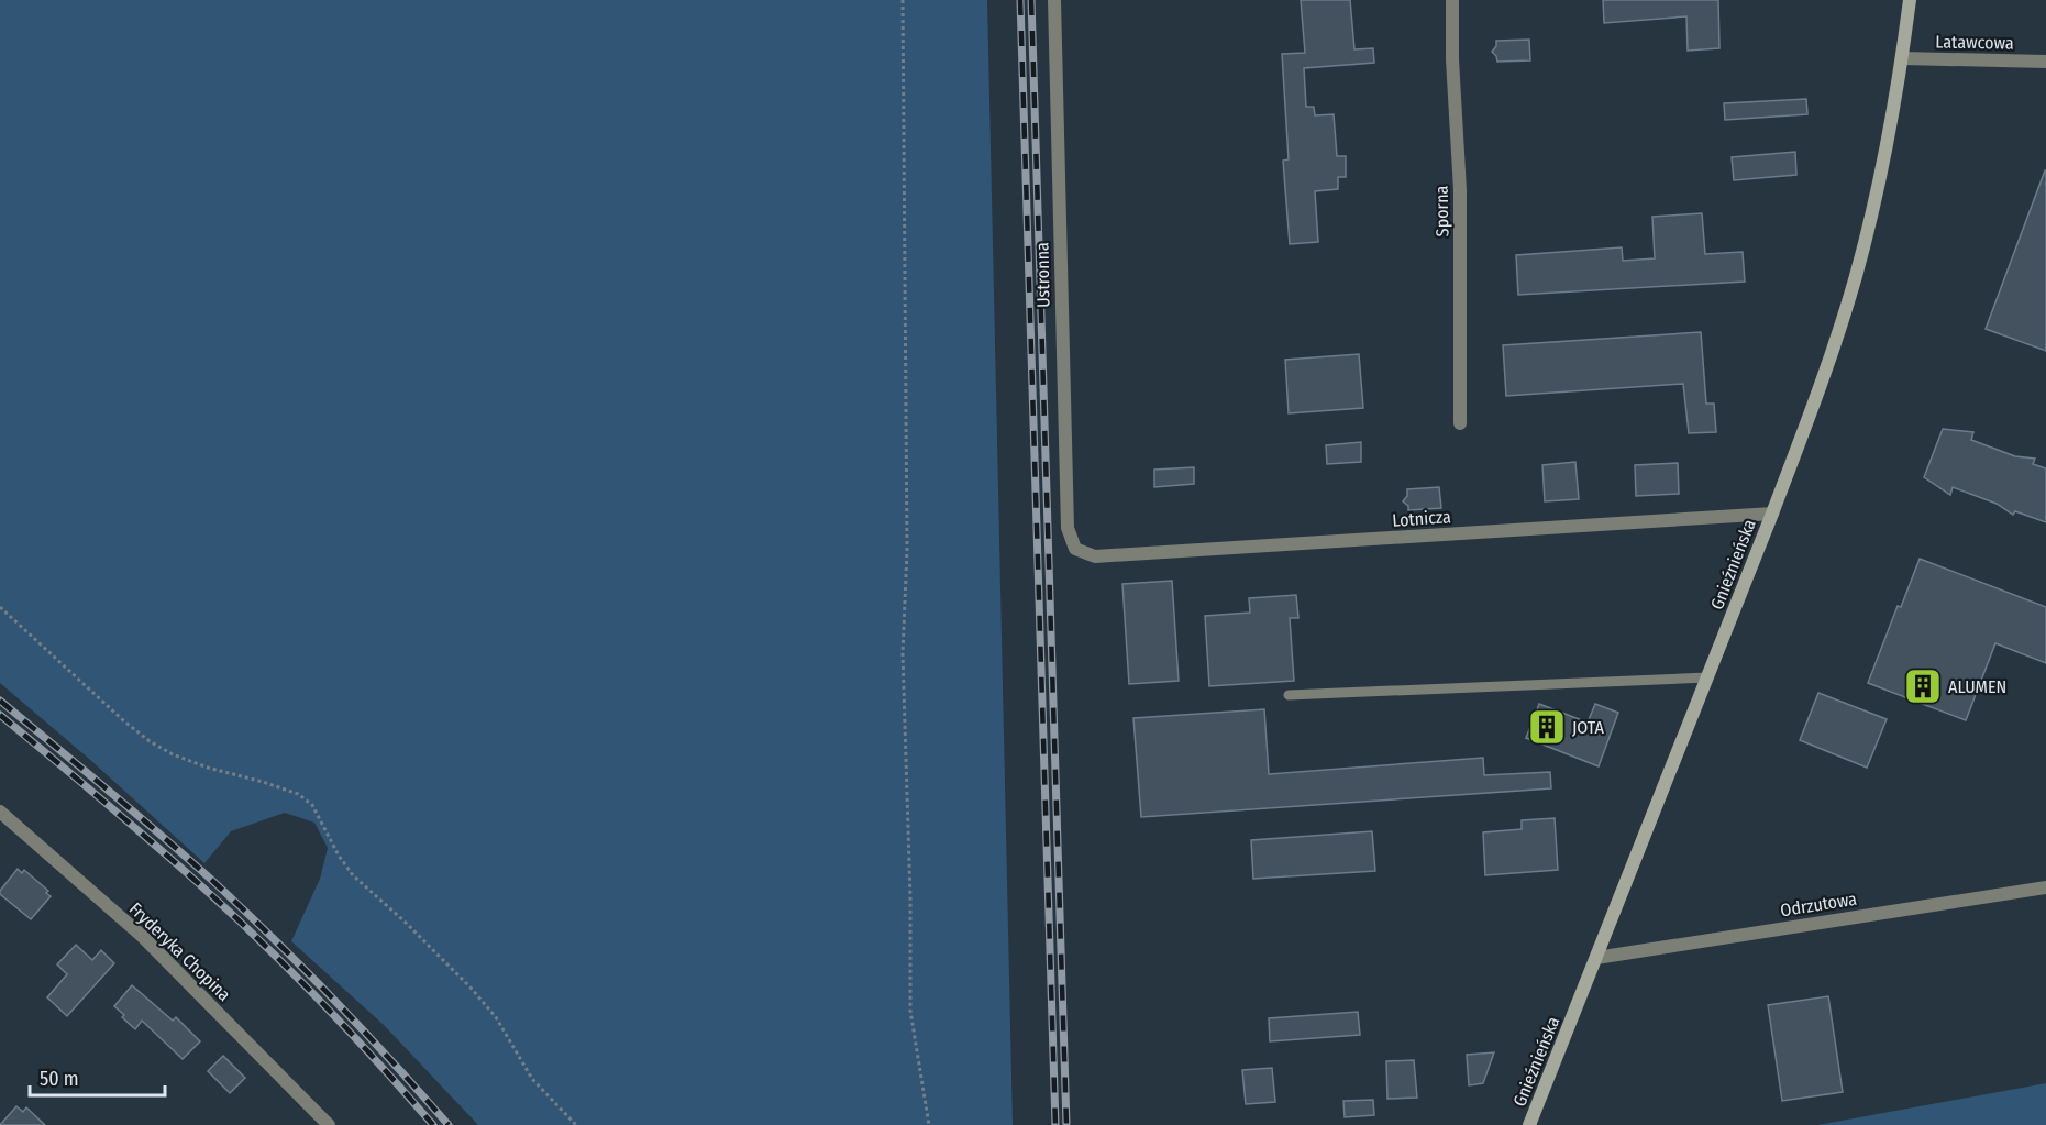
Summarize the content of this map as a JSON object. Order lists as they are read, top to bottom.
{
  "streets": {
    "main road": ["Gnieźnieńska"],
    "street": [
      "Latawcowa",
      "Sporna",
      "Ustronna",
      "Lotnicza",
      "Odrzutowa",
      "Fryderyka Chopina"
    ]
  },
  "crossings": [
    ["Latawcowa", "Gnieźnieńska"],
    ["Ustronna", "Lotnicza"],
    ["Lotnicza", "Gnieźnieńska"],
    ["Gnieźnieńska", "Odrzutowa"]
  ],
  "places": {
    "building": ["ALUMEN", "JOTA"]
  },
  "scale_bar": "50 m"
}
